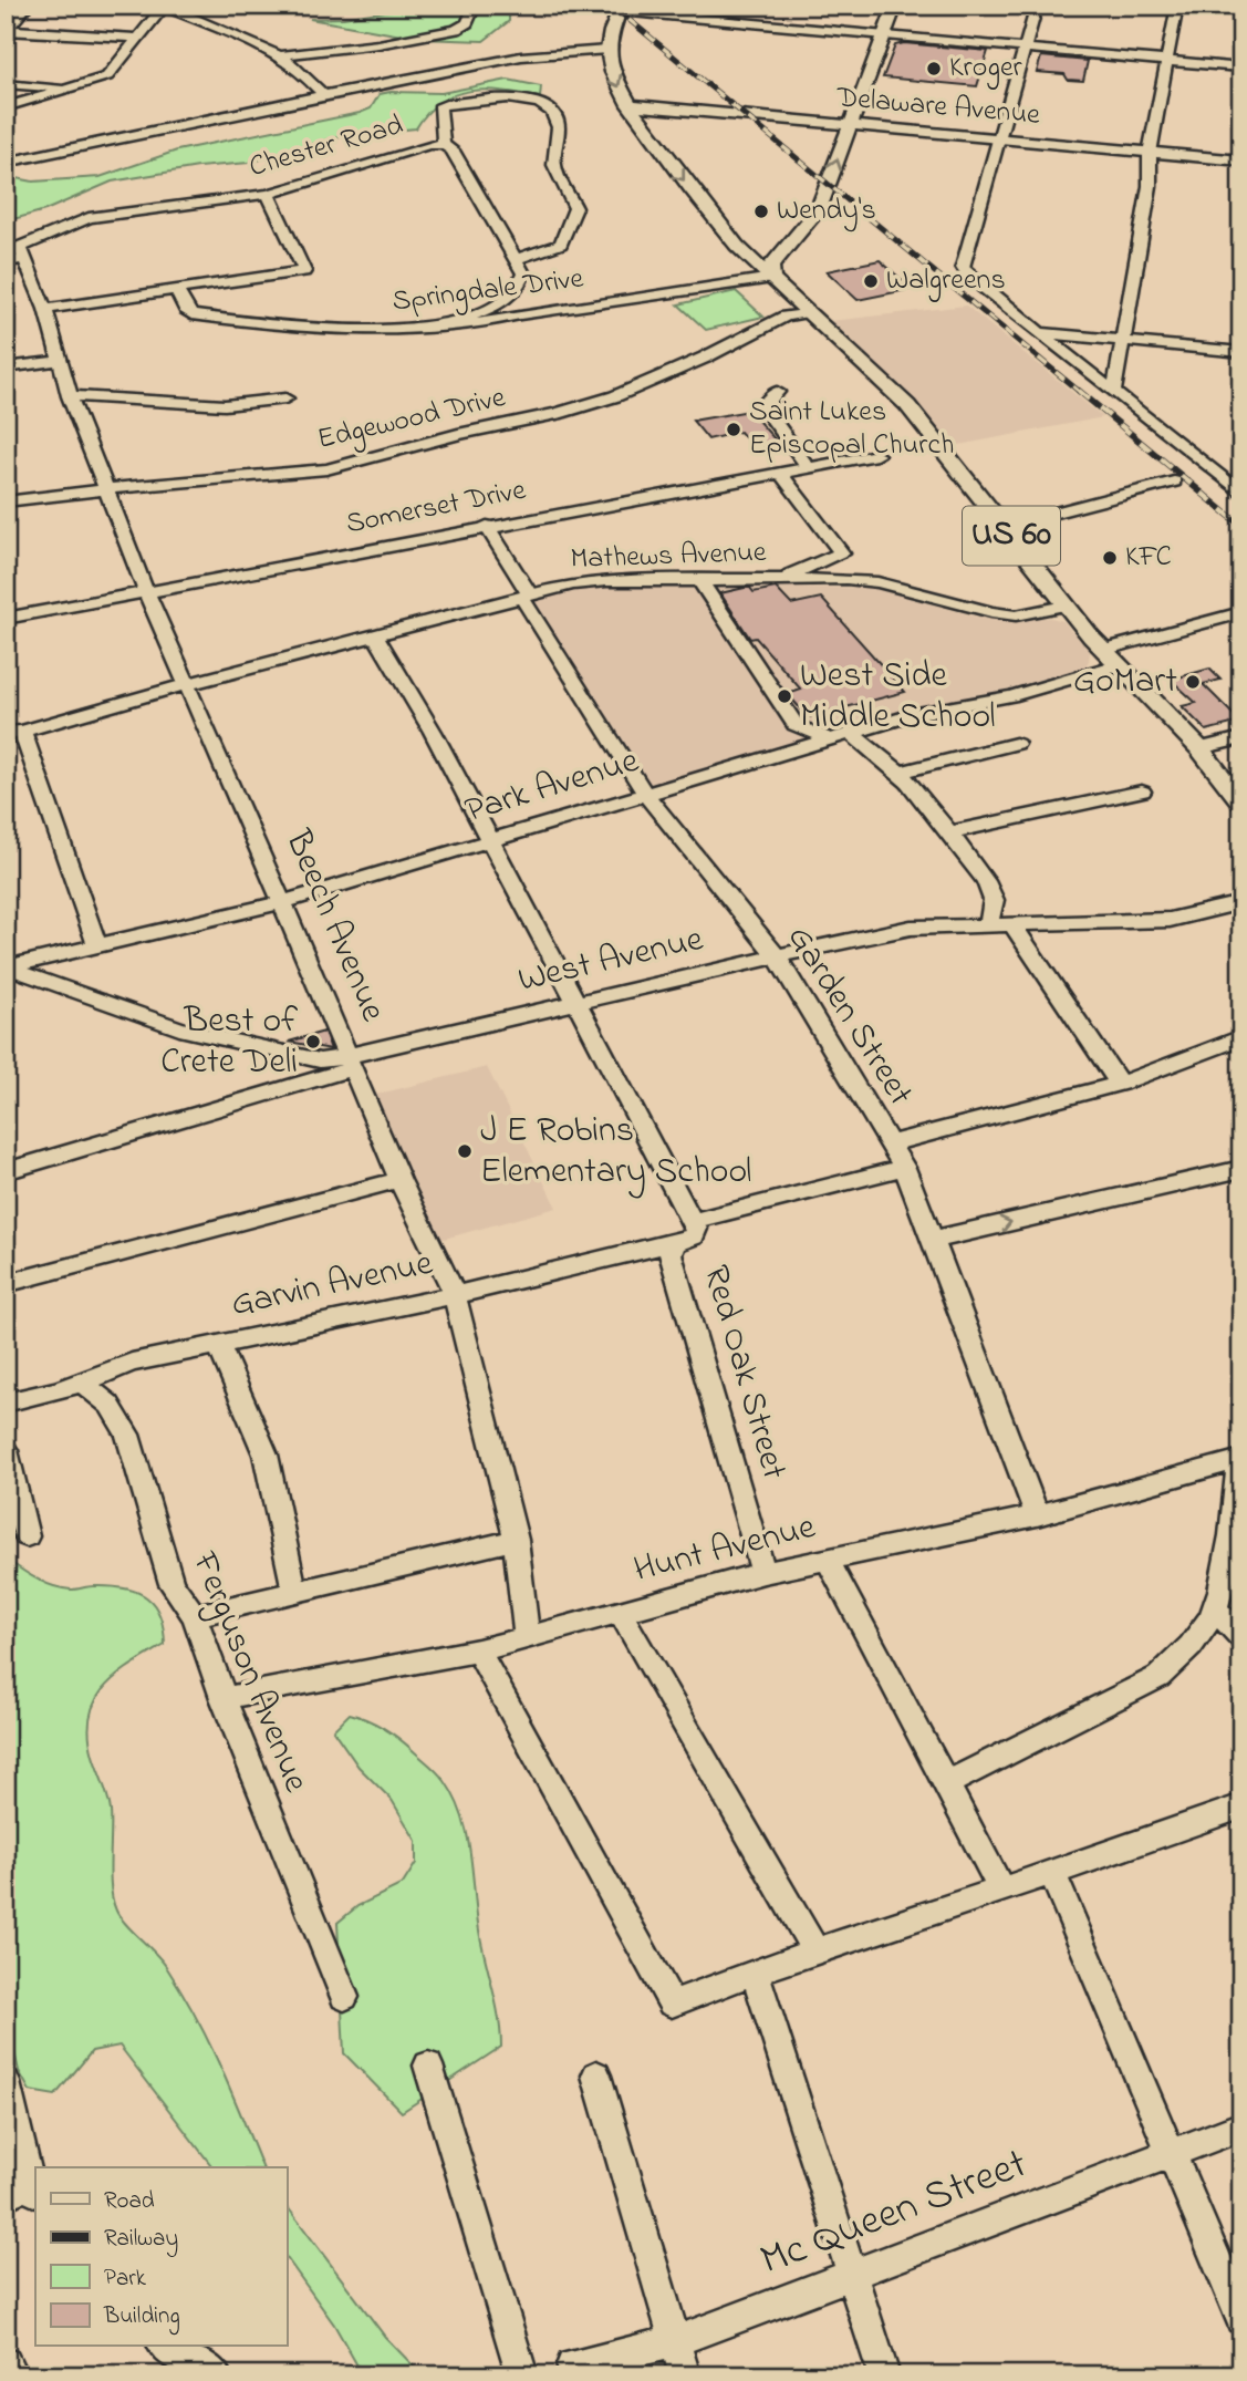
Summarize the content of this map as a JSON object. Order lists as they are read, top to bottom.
{
  "streets": {
    "main road": ["Delaware Avenue", "US 60"],
    "street": [
      "Chester Road",
      "Springdale Drive",
      "Edgewood Drive",
      "Somerset Drive",
      "Mathews Avenue",
      "Park Avenue",
      "Beech Avenue",
      "West Avenue",
      "Garden Street",
      "Garvin Avenue",
      "Red Oak Street",
      "Hunt Avenue",
      "Ferguson Avenue",
      "Mc Queen Street"
    ]
  },
  "crossings": [
    ["Delaware Avenue", "US 60"],
    ["Chester Road", "Beech Avenue"],
    ["Springdale Drive", "US 60"],
    ["Edgewood Drive", "US 60"],
    ["Edgewood Drive", "Beech Avenue"],
    ["Somerset Drive", "Beech Avenue"],
    ["Somerset Drive", "Garden Street"],
    ["US 60", "Mathews Avenue"],
    ["US 60", "Park Avenue"],
    ["Mathews Avenue", "Beech Avenue"],
    ["Mathews Avenue", "Garden Street"],
    ["Mathews Avenue", "Red Oak Street"],
    ["Park Avenue", "Beech Avenue"],
    ["Park Avenue", "West Avenue"],
    ["Park Avenue", "Garden Street"],
    ["Park Avenue", "Red Oak Street"],
    ["Beech Avenue", "West Avenue"],
    ["Beech Avenue", "Garvin Avenue"],
    ["Beech Avenue", "Hunt Avenue"],
    ["West Avenue", "Garden Street"],
    ["West Avenue", "Red Oak Street"],
    ["Garden Street", "Hunt Avenue"],
    ["Garvin Avenue", "Red Oak Street"],
    ["Garvin Avenue", "Ferguson Avenue"],
    ["Red Oak Street", "Hunt Avenue"],
    ["Hunt Avenue", "Ferguson Avenue"]
  ],
  "places": [
    "Kroger",
    "Wendy's",
    "Walgreens",
    "Saint Lukes Episcopal Church",
    "KFC",
    "GoMart",
    "West Side Middle School",
    "Best of Crete Deli",
    "J E Robins Elementary School"
  ],
  "legend": [
    "Road",
    "Railway",
    "Park",
    "Building"
  ]
}
